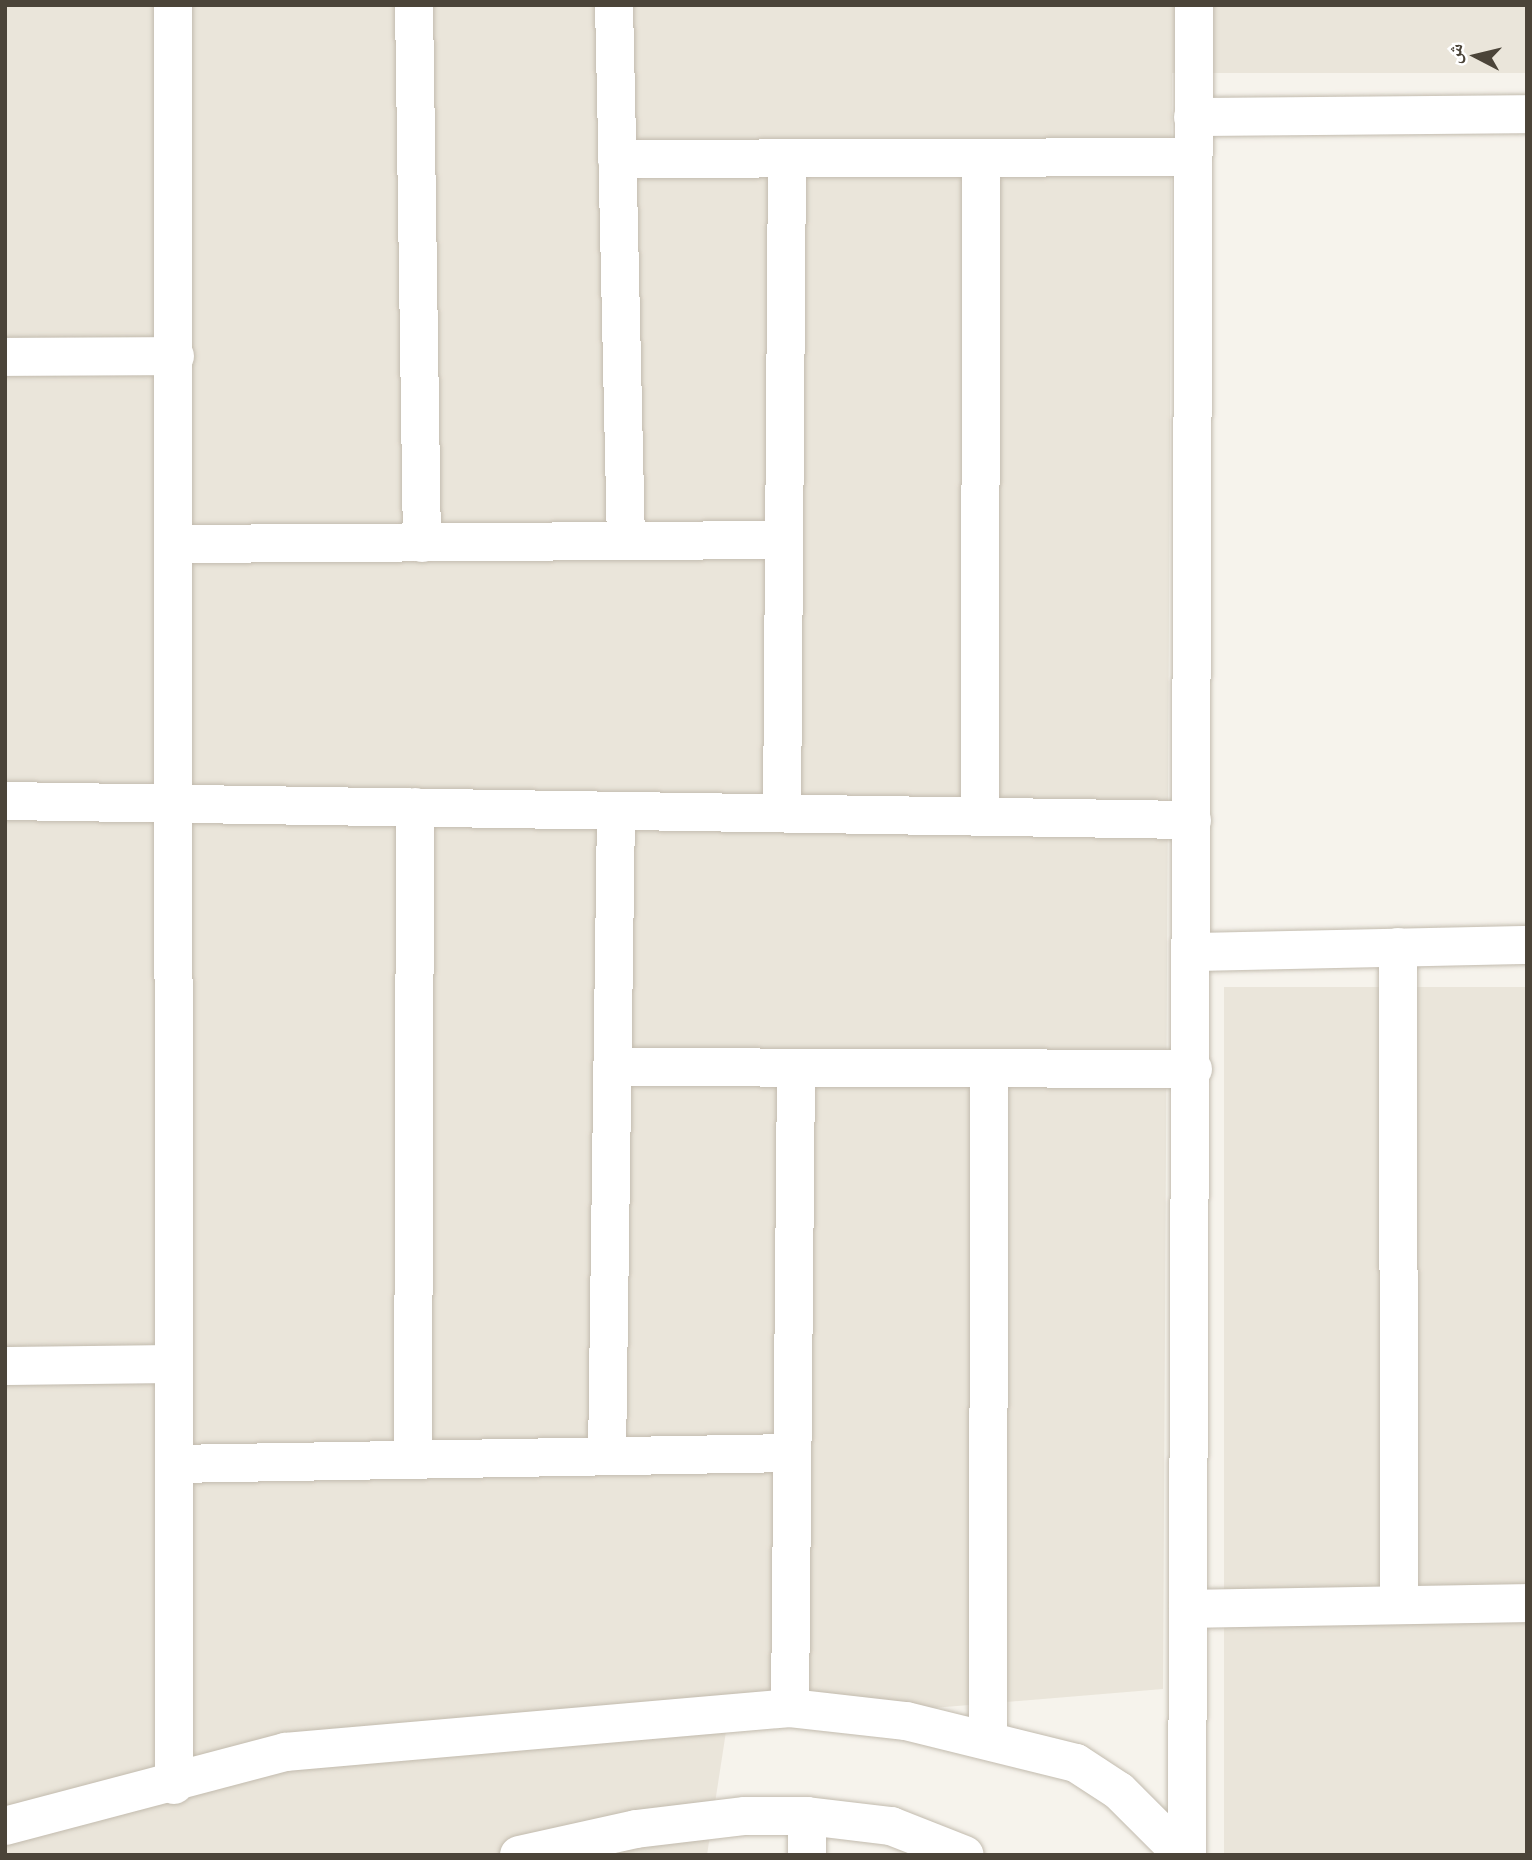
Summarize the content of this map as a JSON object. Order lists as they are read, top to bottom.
{
  "north": "left"
}
